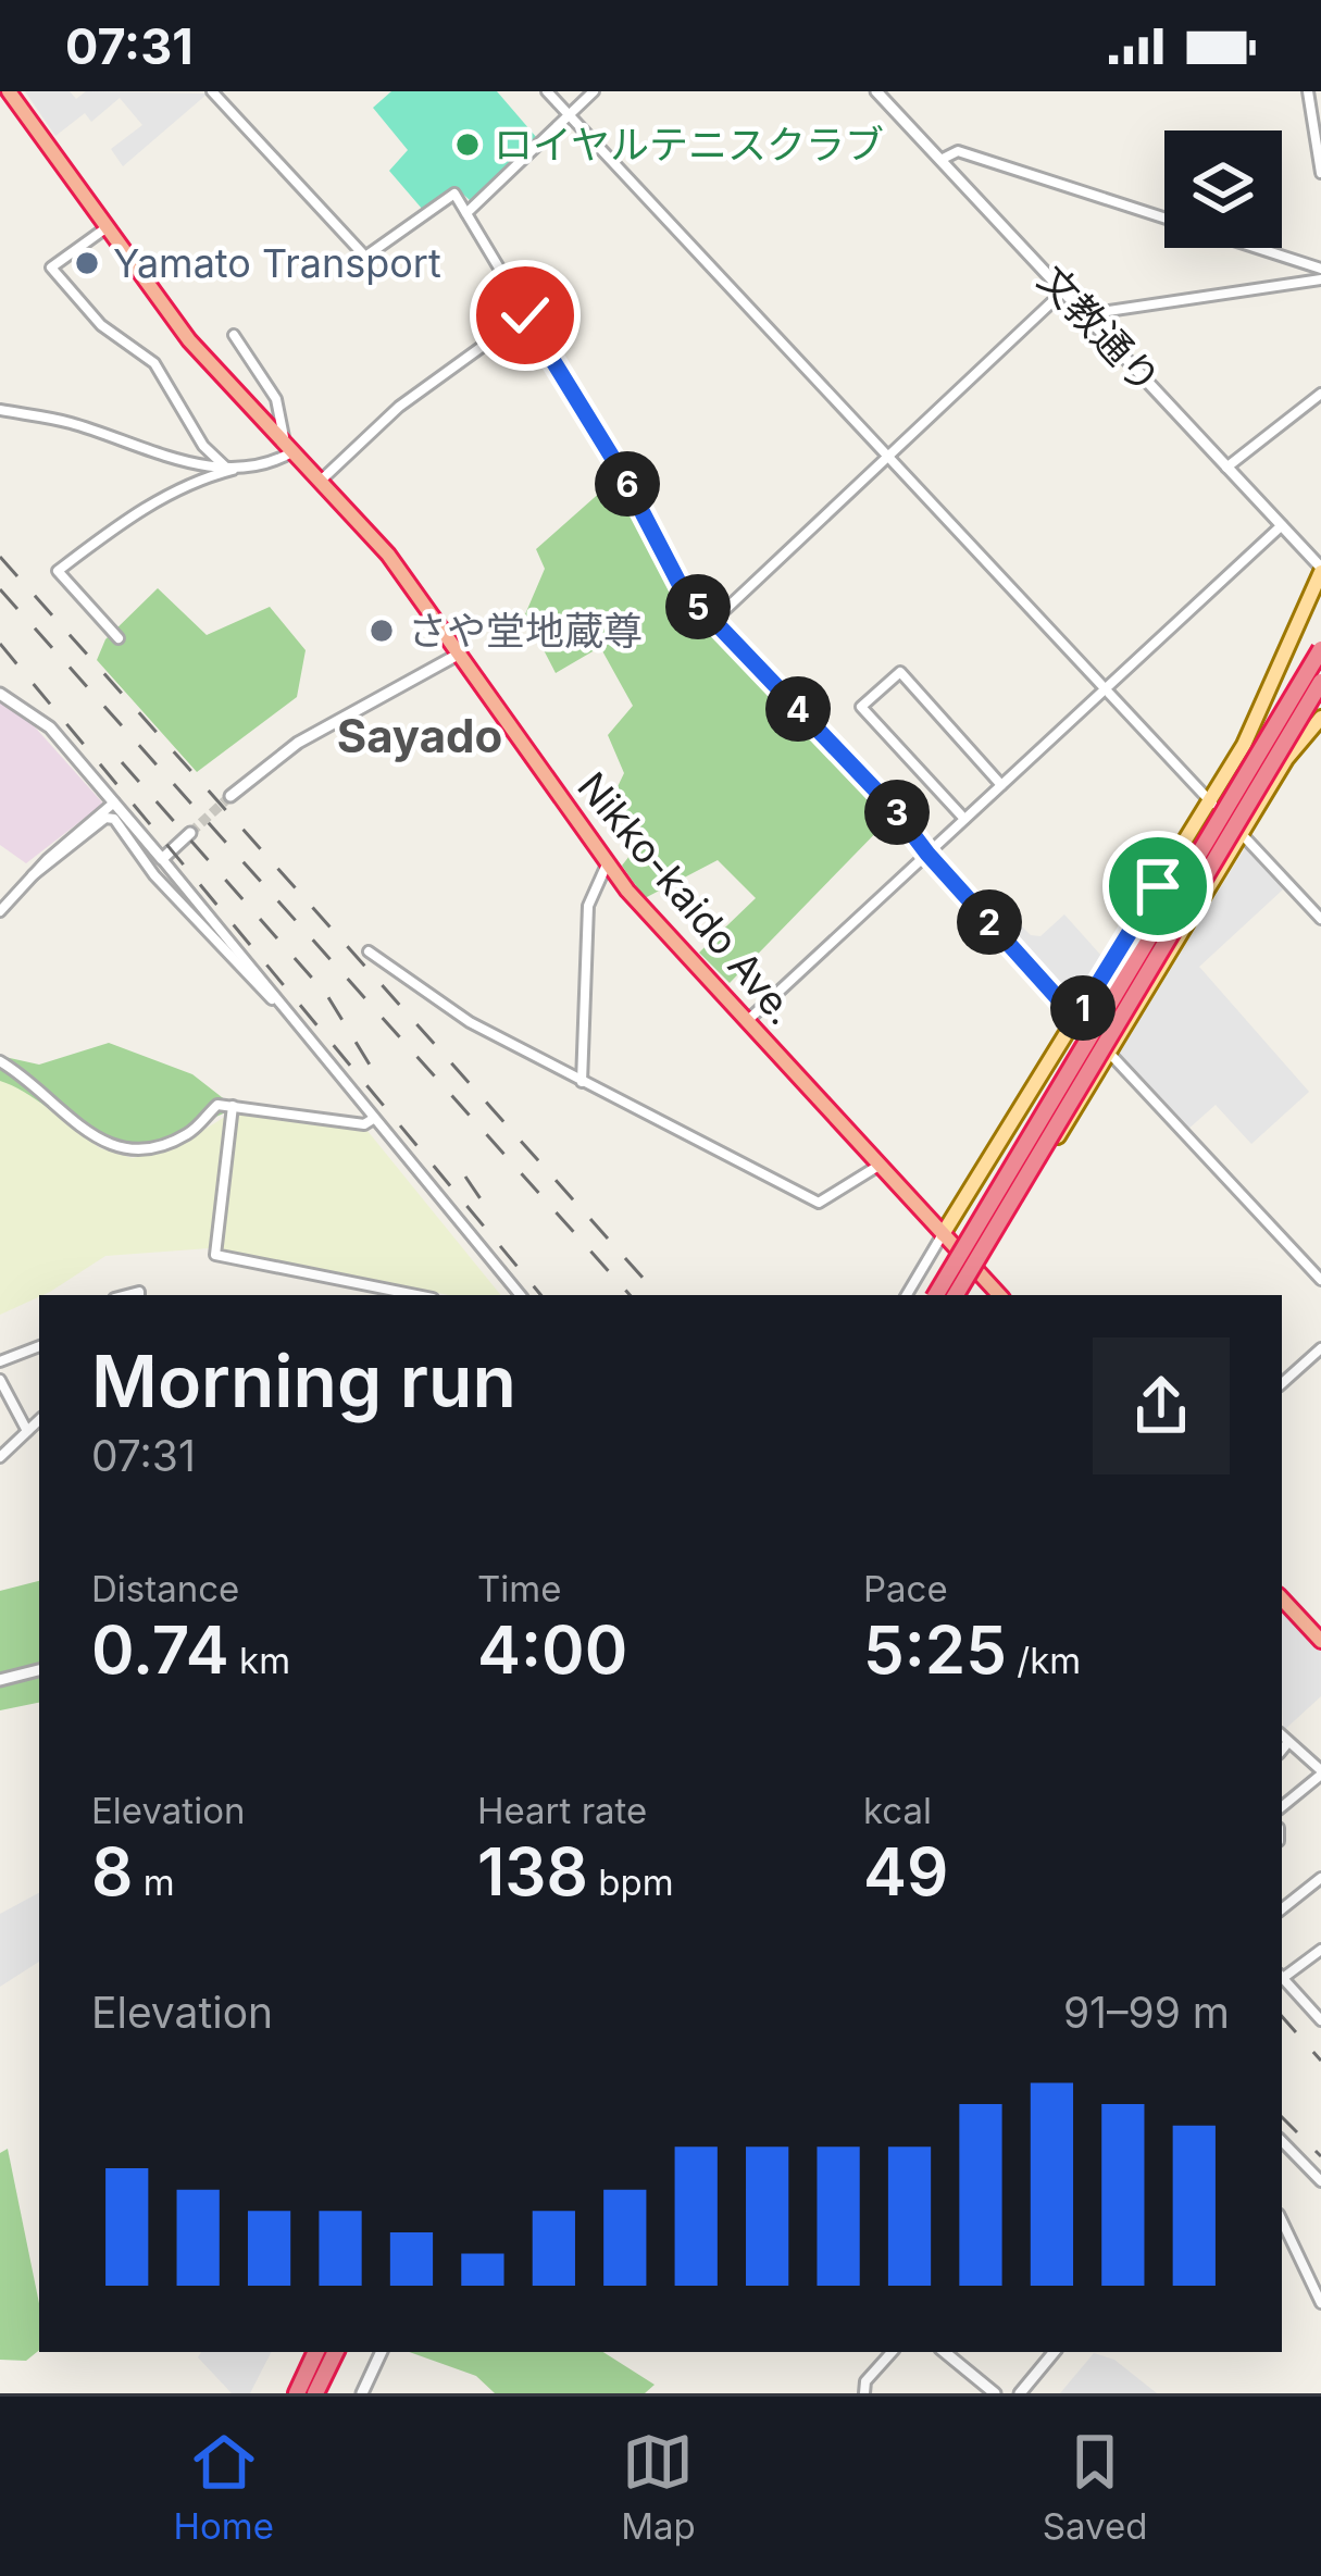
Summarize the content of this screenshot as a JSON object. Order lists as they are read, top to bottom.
{
  "streets": {
    "highway": ["Nikko-kaido Ave."],
    "street": ["文教通り"]
  },
  "districts": ["Sayado"],
  "places": ["ロイヤルテニスクラブ", "Yamato Transport", "さや堂地蔵尊"],
  "page": {
    "status": "07:31",
    "pins": [
      "6",
      "5",
      "4",
      "3",
      "2",
      "1"
    ],
    "heading": ["Morning run", "07:31"],
    "stats": [
      ["Distance", "0.74 km"],
      ["Time", "4:00"],
      ["Pace", "5:25 /km"],
      ["Elevation", "8 m"],
      ["Heart rate", "138 bpm"],
      ["kcal", "49"]
    ],
    "chart": ["Elevation", "91–99 m"],
    "tabs": ["Home", "Map", "Saved"]
  }
}
